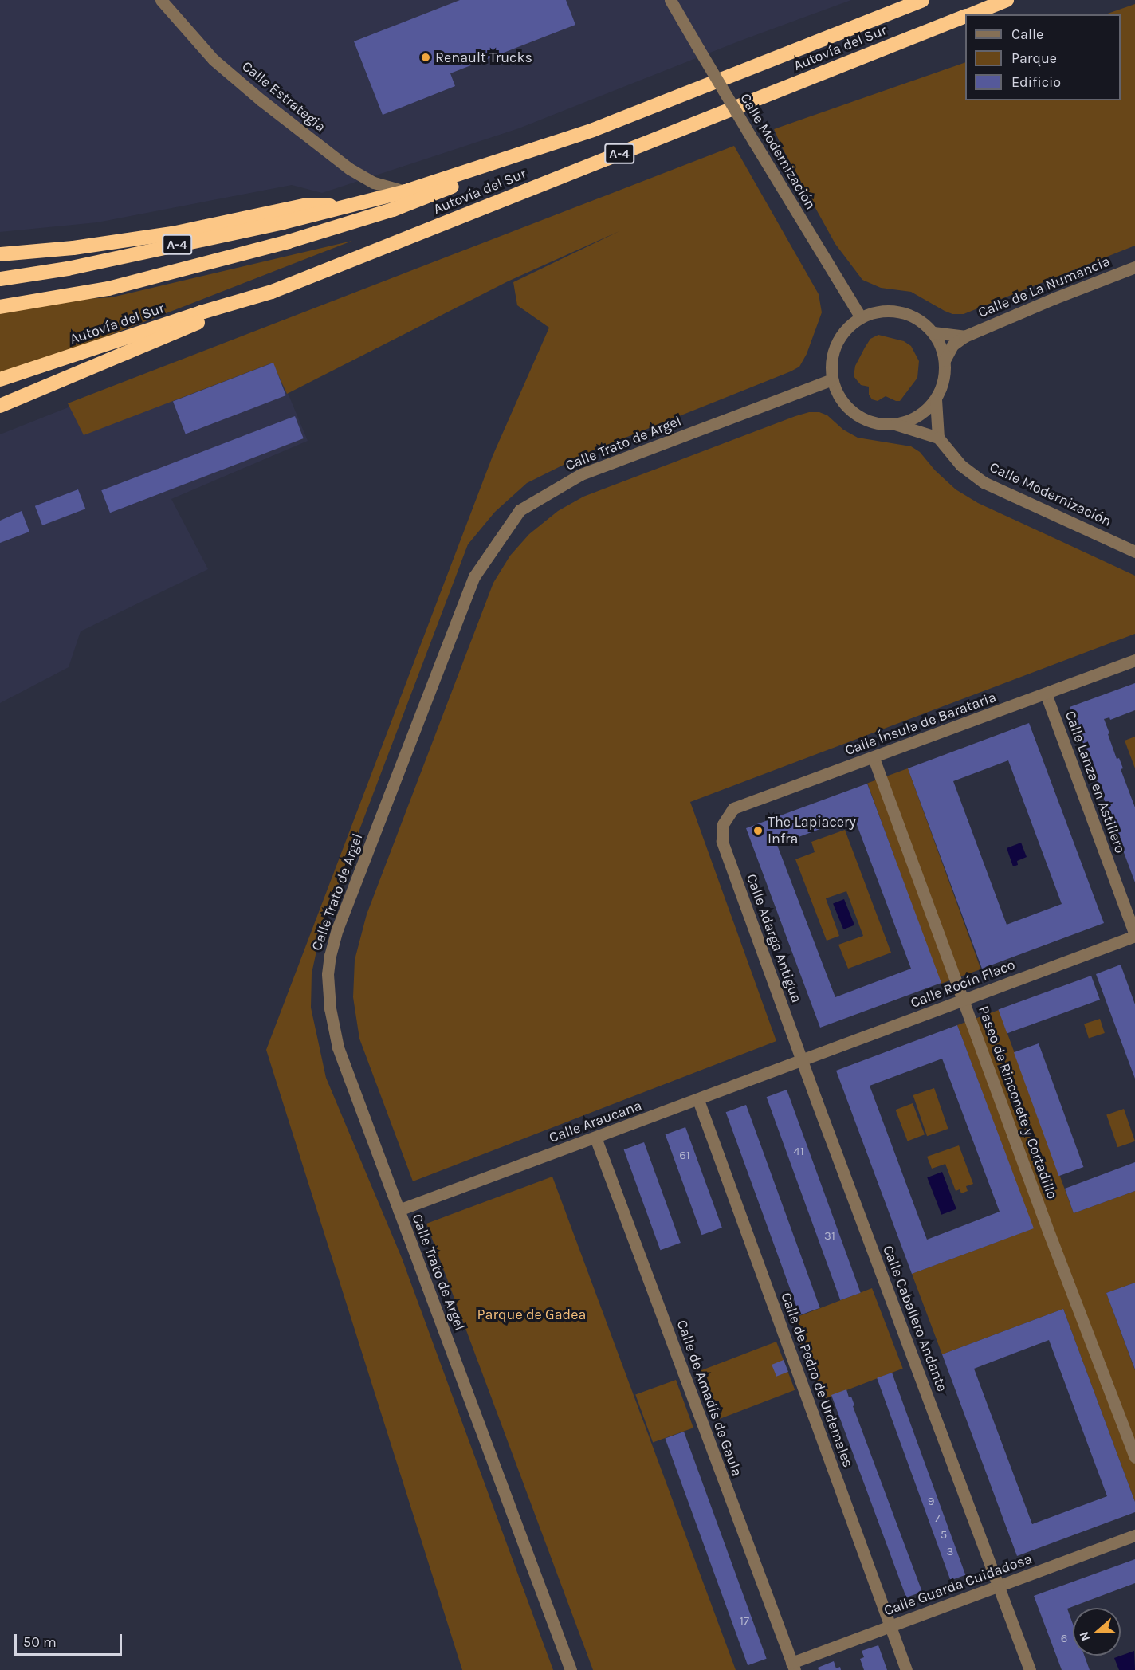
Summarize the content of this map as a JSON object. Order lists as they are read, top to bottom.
{
  "streets": {
    "highway": ["Autovía del Sur", "A-4"],
    "street": [
      "Calle Estrategia",
      "Calle Modernización",
      "Calle de La Numancia",
      "Calle Trato de Argel",
      "Calle Ínsula de Barataria",
      "Calle Lanza en Astillero",
      "Calle Adarga Antigua",
      "Calle Rocín Flaco",
      "Paseo de Rinconete y Cortadillo",
      "Calle Araucana",
      "Calle Caballero Andante",
      "Calle de Pedro de Urdemales",
      "Calle de Amadís de Gaula",
      "Calle Guarda Cuidadosa"
    ]
  },
  "crossings": [
    ["Autovía del Sur", "Calle Estrategia"],
    ["Calle Modernización", "Calle de La Numancia"],
    ["Calle Modernización", "Calle Trato de Argel"],
    ["Calle de La Numancia", "Calle Trato de Argel"],
    ["Calle Trato de Argel", "Calle Araucana"],
    ["Calle Ínsula de Barataria", "Calle Lanza en Astillero"],
    ["Calle Ínsula de Barataria", "Calle Adarga Antigua"],
    ["Calle Ínsula de Barataria", "Paseo de Rinconete y Cortadillo"],
    ["Calle Lanza en Astillero", "Calle Rocín Flaco"],
    ["Calle Adarga Antigua", "Calle Rocín Flaco"],
    ["Calle Adarga Antigua", "Calle Araucana"],
    ["Calle Adarga Antigua", "Calle Caballero Andante"],
    ["Calle Rocín Flaco", "Paseo de Rinconete y Cortadillo"],
    ["Calle Rocín Flaco", "Calle Araucana"],
    ["Calle Rocín Flaco", "Calle Caballero Andante"],
    ["Calle Araucana", "Calle Caballero Andante"],
    ["Calle Araucana", "Calle de Pedro de Urdemales"],
    ["Calle Araucana", "Calle de Amadís de Gaula"],
    ["Calle Caballero Andante", "Calle Guarda Cuidadosa"],
    ["Calle de Pedro de Urdemales", "Calle Guarda Cuidadosa"],
    ["Calle de Amadís de Gaula", "Calle Guarda Cuidadosa"]
  ],
  "parks": ["Parque de Gadea"],
  "places": ["Renault Trucks", "The Lapiacery Infra"],
  "house_numbers": [
    "41",
    "61",
    "31",
    "9",
    "7",
    "5",
    "3",
    "17",
    "6"
  ],
  "legend": ["Calle", "Parque", "Edificio"],
  "scale_bar": "50 m",
  "north": "left"
}
